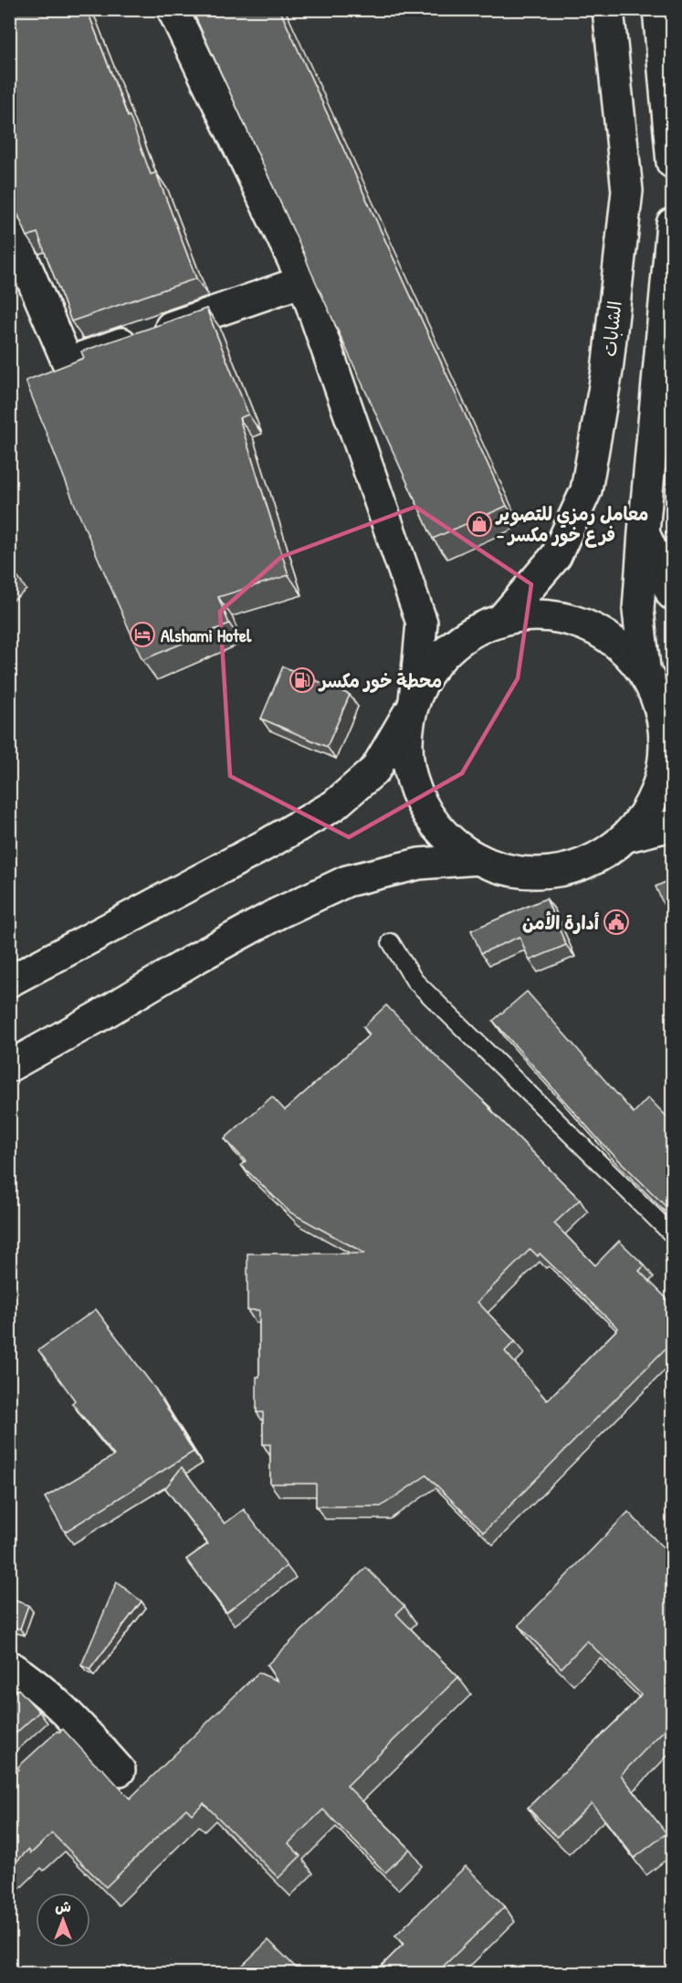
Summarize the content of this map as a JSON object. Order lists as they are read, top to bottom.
{
  "streets": {
    "main road": ["الشابات"]
  },
  "places": {
    "shop": ["معامل رمزي للتصوير - فرع خور مكسر"],
    "hotel": ["Alshami Hotel"],
    "fuel station": ["محطة خور مكسر"],
    "public building": ["أدارة الأمن"]
  },
  "north": "top"
}
